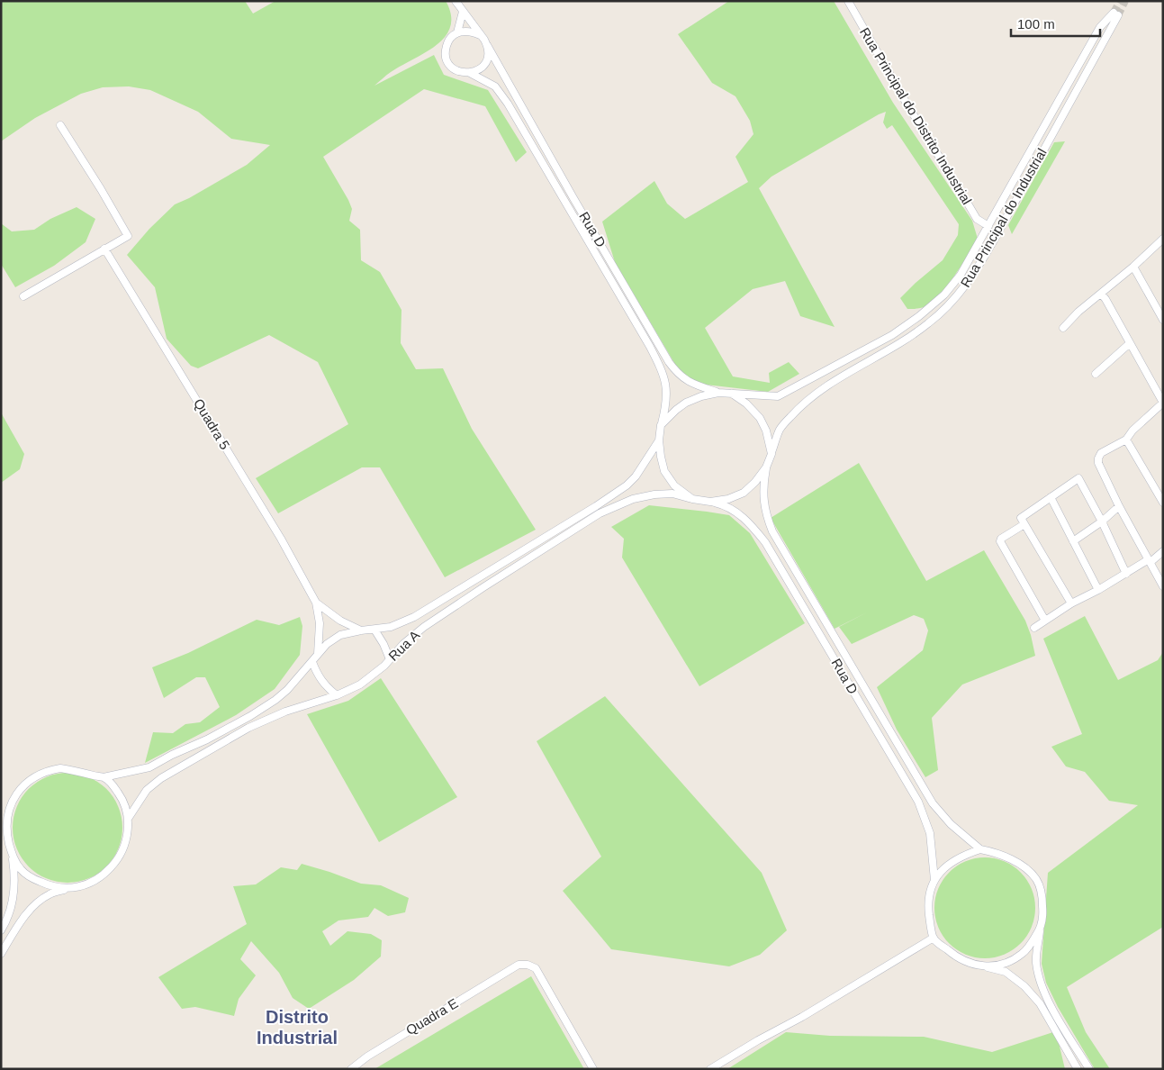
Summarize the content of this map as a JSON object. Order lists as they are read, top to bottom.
{
  "streets": {
    "street": [
      "Rua Principal do Distrito Industrial",
      "Rua Principal do Industrial",
      "Rua D",
      "Quadra 5",
      "Rua A",
      "Quadra E"
    ]
  },
  "crossings": [
    ["Rua Principal do Distrito Industrial", "Rua Principal do Industrial"],
    ["Rua Principal do Industrial", "Rua D"],
    ["Rua Principal do Industrial", "Rua A"],
    ["Rua D", "Rua A"],
    ["Quadra 5", "Rua A"]
  ],
  "districts": ["Distrito Industrial"],
  "scale_bar": "100 m"
}
